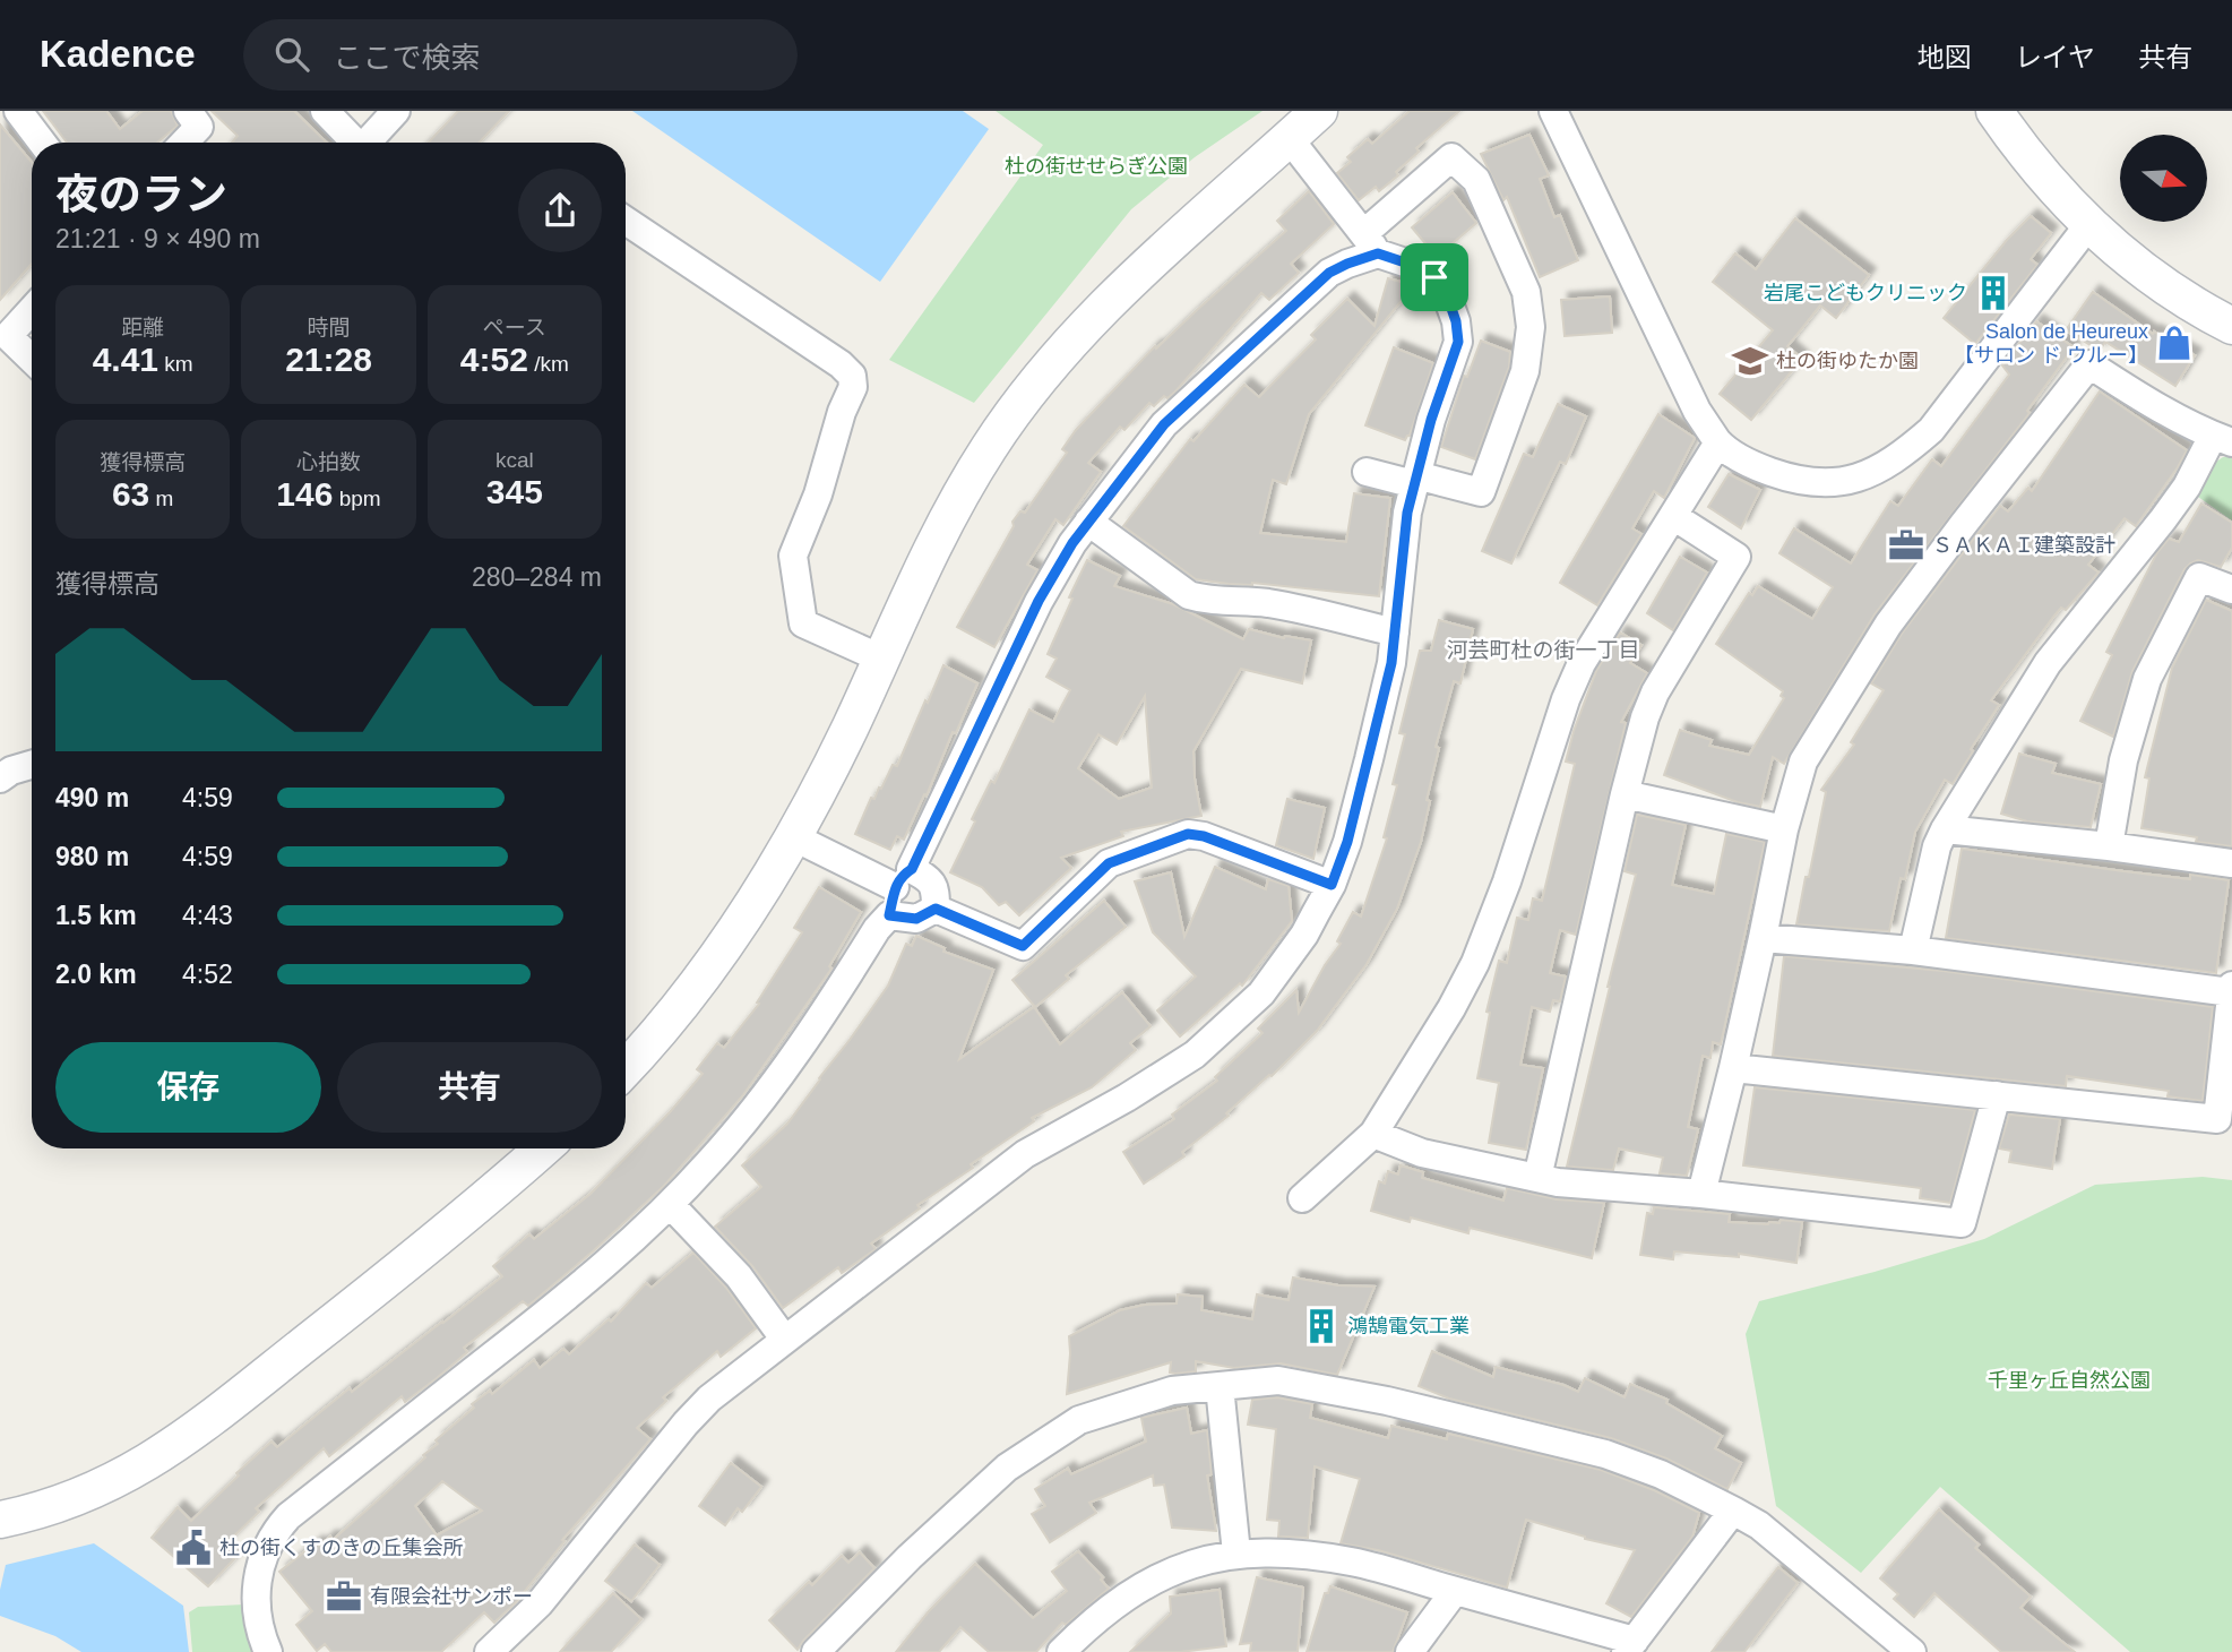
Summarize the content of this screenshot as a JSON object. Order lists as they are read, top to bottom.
{
  "districts": ["河芸町杜の街一丁目"],
  "parks": ["杜の街せせらぎ公園", "千里ヶ丘自然公園"],
  "places": {
    "building": ["岩尾こどもクリニック", "鴻鵠電気工業"],
    "shop": ["Salon de Heureux 【サロン ド ウルー】"],
    "school or university": ["杜の街ゆたか園"],
    "office": ["ＳＡＫＡＩ建築設計", "有限会社サンポー"],
    "public building": ["杜の街くすのきの丘集会所"]
  },
  "north": "right",
  "page": {
    "header": "Kadence",
    "search": "ここで検索",
    "nav": ["地図", "レイヤ", "共有"],
    "heading": ["夜のラン", "21:21 · 9 × 490 m"],
    "stats": [
      ["距離", "4.41 km"],
      ["時間", "21:28"],
      ["ペース", "4:52 /km"],
      ["獲得標高", "63 m"],
      ["心拍数", "146 bpm"],
      ["kcal", "345"]
    ],
    "chart": ["獲得標高", "280–284 m"],
    "list": [
      {
        "name": "490 m",
        "note": "4:59"
      },
      {
        "name": "980 m",
        "note": "4:59"
      },
      {
        "name": "1.5 km",
        "note": "4:43"
      },
      {
        "name": "2.0 km",
        "note": "4:52"
      }
    ],
    "buttons": ["保存", "共有"]
  }
}
